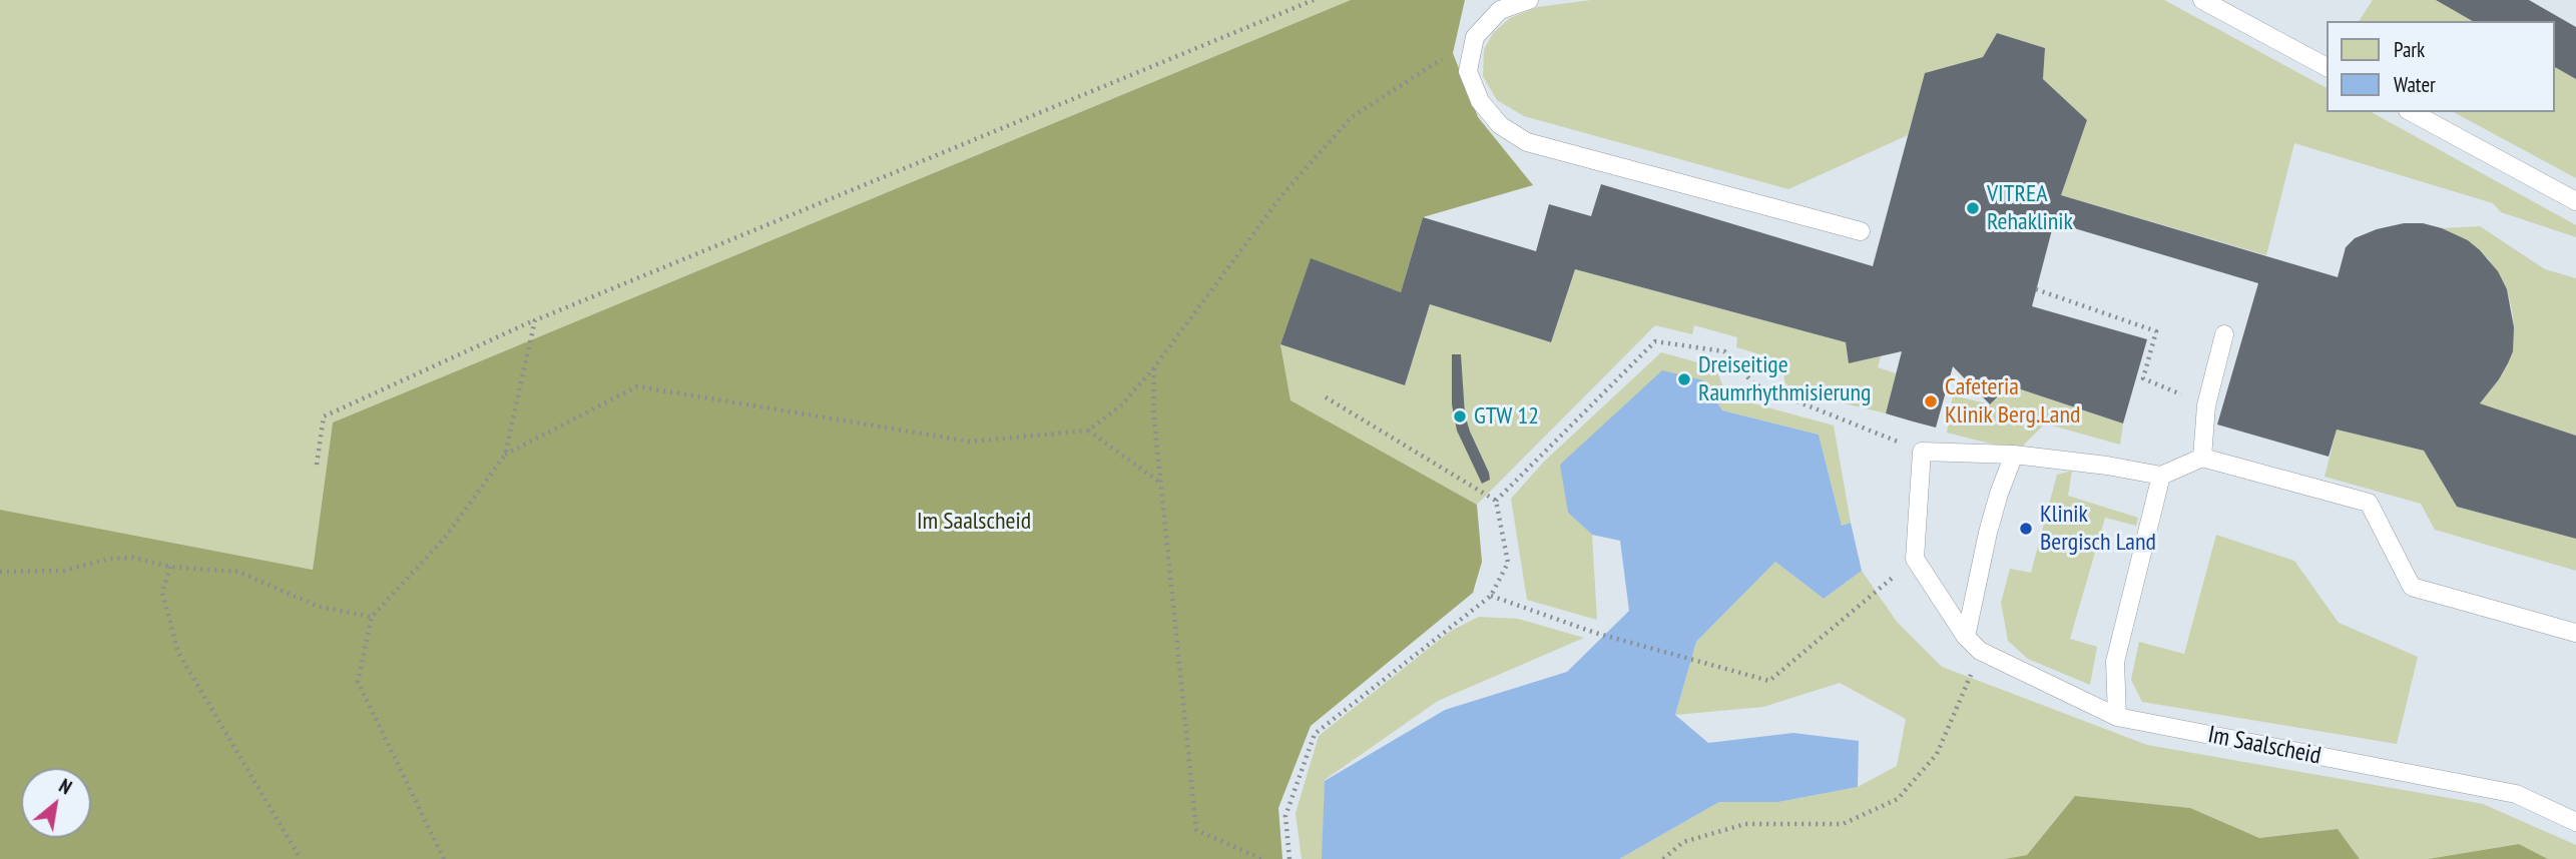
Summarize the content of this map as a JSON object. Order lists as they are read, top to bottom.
{
  "streets": {
    "lane": ["Im Saalscheid"]
  },
  "parks": ["Im Saalscheid"],
  "places": [
    "VITREA Rehaklinik",
    "Dreiseitige Raumrhythmisierung",
    "Cafeteria Klinik Berg.Land",
    "GTW 12",
    "Klinik Bergisch Land"
  ],
  "legend": ["Park", "Water"],
  "north": "top right"
}
